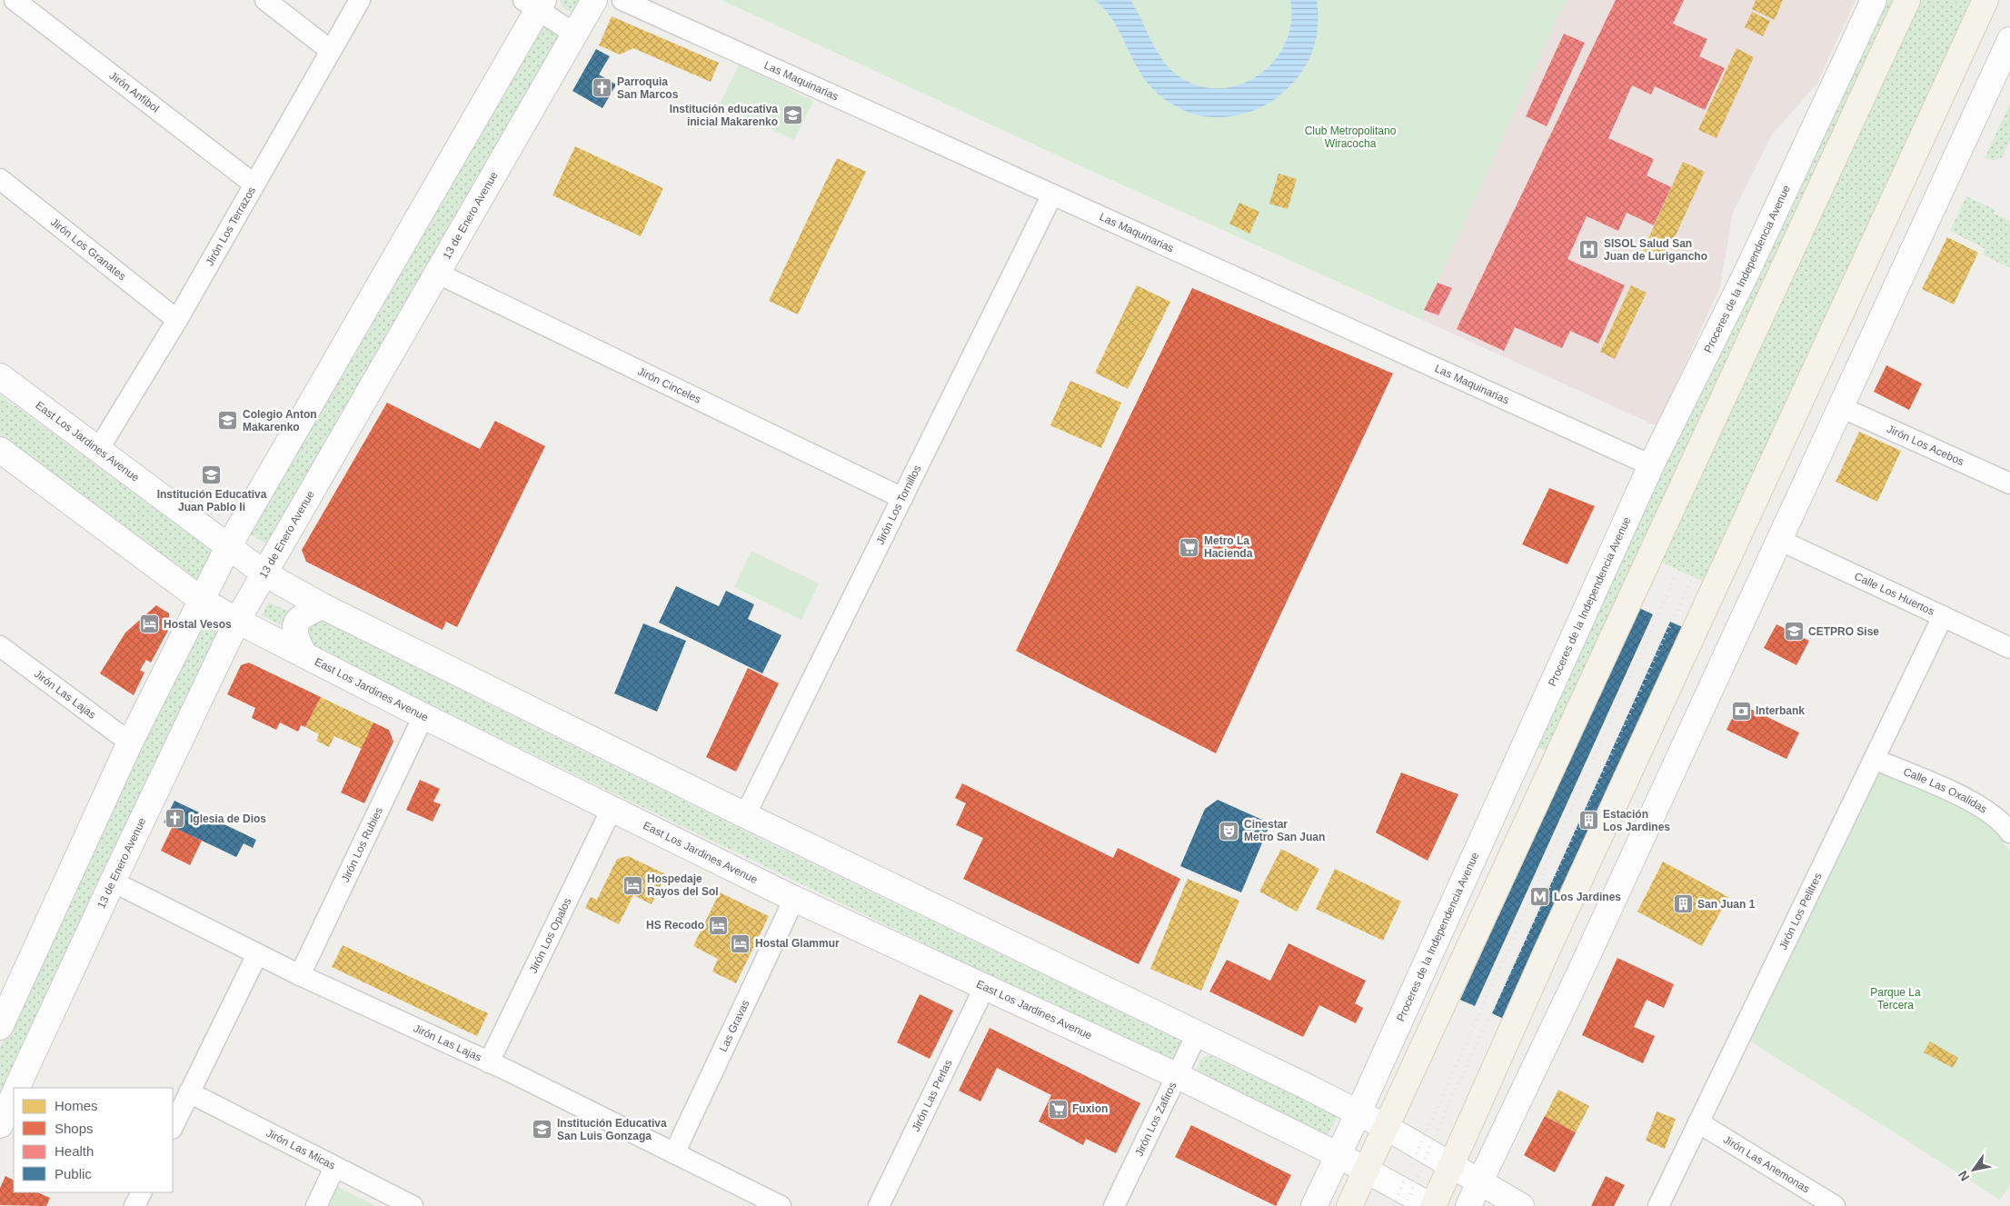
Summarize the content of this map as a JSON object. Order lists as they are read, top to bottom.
{
  "streets": {
    "main road": ["13 de Enero Avenue", "Proceres de la Independencia Avenue", "East Los Jardines Avenue"],
    "street": [
      "Las Maquinarias",
      "Jirón Anfibol",
      "Jirón Los Terrazos",
      "Jirón Los Granates",
      "Jirón Cinceles",
      "Jirón Los Acebos",
      "Jirón Los Tornillos",
      "Calle Los Huertos",
      "Jirón Las Lajas",
      "Calle Las Oxalidas",
      "Jirón Los Rubies",
      "Jirón Los Pelitres",
      "Jirón Los Opalos",
      "Las Gravas",
      "Jirón Las Perlas",
      "Jirón Los Zafiros",
      "Jirón Las Micas",
      "Jirón Las Anemonas"
    ]
  },
  "crossings": [
    ["Las Maquinarias", "Proceres de la Independencia Avenue"],
    ["Las Maquinarias", "Jirón Los Tornillos"],
    ["Jirón Anfibol", "Jirón Los Terrazos"],
    ["13 de Enero Avenue", "Jirón Cinceles"],
    ["13 de Enero Avenue", "East Los Jardines Avenue"],
    ["13 de Enero Avenue", "Jirón Las Lajas"],
    ["Jirón Los Terrazos", "Jirón Los Granates"],
    ["Jirón Los Terrazos", "East Los Jardines Avenue"],
    ["Proceres de la Independencia Avenue", "East Los Jardines Avenue"],
    ["Jirón Cinceles", "Jirón Los Tornillos"],
    ["East Los Jardines Avenue", "Jirón Los Tornillos"],
    ["East Los Jardines Avenue", "Jirón Los Rubies"],
    ["East Los Jardines Avenue", "Jirón Los Opalos"],
    ["East Los Jardines Avenue", "Las Gravas"],
    ["East Los Jardines Avenue", "Jirón Las Perlas"],
    ["East Los Jardines Avenue", "Jirón Los Zafiros"],
    ["Calle Los Huertos", "Jirón Los Pelitres"],
    ["Jirón Las Lajas", "Jirón Los Rubies"],
    ["Jirón Las Lajas", "Jirón Los Opalos"],
    ["Jirón Las Lajas", "Las Gravas"],
    ["Calle Las Oxalidas", "Jirón Los Pelitres"],
    ["Jirón Los Pelitres", "Jirón Las Anemonas"]
  ],
  "parks": ["Club Metropolitano Wiracocha", "Parque La Tercera"],
  "places": {
    "church": ["Parroquia San Marcos", "Iglesia de Dios"],
    "school or university": [
      "Institución educativa inicial Makarenko",
      "Colegio Anton Makarenko",
      "Institución Educativa Juan Pablo Ii",
      "CETPRO Sise",
      "Institución Educativa San Luis Gonzaga"
    ],
    "hospital": ["SISOL Salud San Juan de Lurigancho"],
    "supermarket": ["Metro La Hacienda", "Fuxion"],
    "hotel": [
      "Hostal Vesos",
      "Hospedaje Rayos del Sol",
      "HS Recodo",
      "Hostal Glammur"
    ],
    "bank": ["Interbank"],
    "building": ["Estación Los Jardines", "San Juan 1"],
    "theatre": ["Cinestar Metro San Juan"],
    "metro station": ["Los Jardines"]
  },
  "legend": [
    "Homes",
    "Shops",
    "Health",
    "Public"
  ],
  "north": "bottom left"
}
